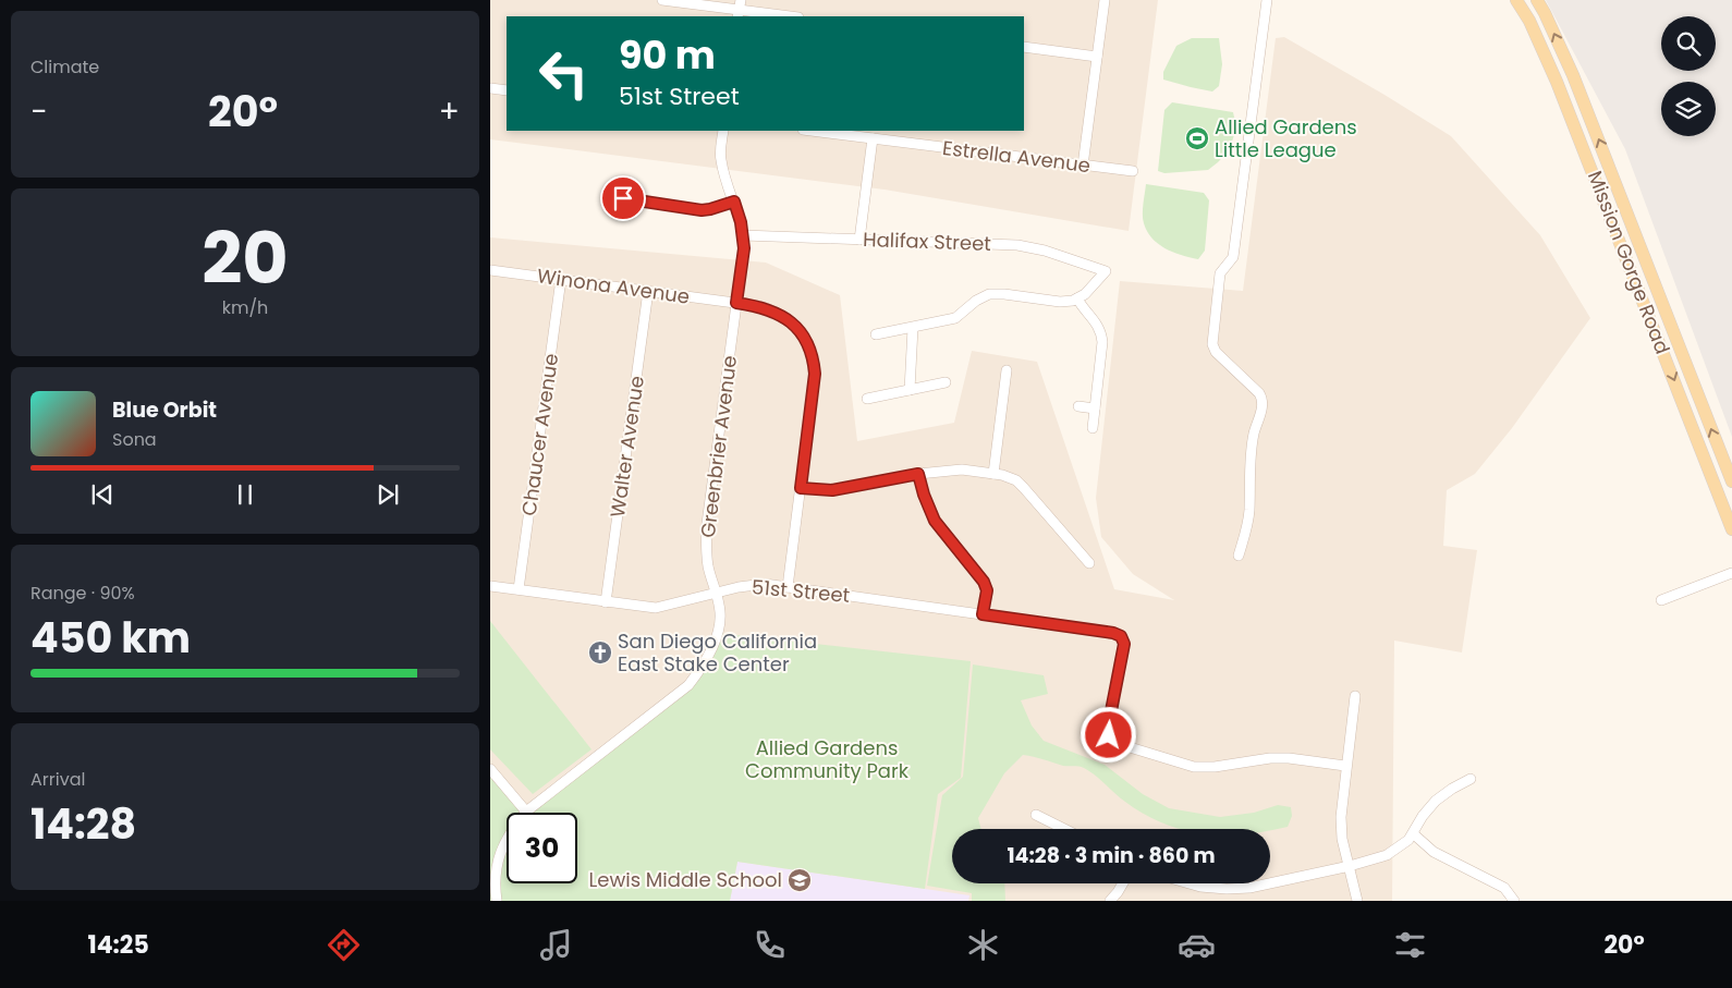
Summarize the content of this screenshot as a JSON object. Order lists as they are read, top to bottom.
{
  "streets": {
    "main road": ["Mission Gorge Road"],
    "street": [
      "Estrella Avenue",
      "Halifax Street",
      "Winona Avenue",
      "Chaucer Avenue",
      "Walter Avenue",
      "Greenbrier Avenue",
      "51st Street"
    ]
  },
  "crossings": [
    ["Halifax Street", "Greenbrier Avenue"],
    ["Winona Avenue", "Chaucer Avenue"],
    ["Winona Avenue", "Walter Avenue"],
    ["Winona Avenue", "Greenbrier Avenue"],
    ["Winona Avenue", "51st Street"],
    ["Chaucer Avenue", "51st Street"],
    ["Walter Avenue", "51st Street"],
    ["Greenbrier Avenue", "51st Street"]
  ],
  "parks": ["Allied Gardens Community Park"],
  "places": {
    "sports": ["Allied Gardens Little League"],
    "church": ["San Diego California East Stake Center"],
    "school or university": ["Lewis Middle School"]
  },
  "page": {
    "tile": [
      "Climate",
      ["20", "km/h"],
      ["Range · 90%", "450 km"],
      ["Arrival", "14:28"]
    ],
    "turn": ["90 m", "51st Street"],
    "heat": ["−", "20°", "+"],
    "song": ["Blue Orbit", "Sona"],
    "limit": "30",
    "trip": "14:28 · 3 min · 860 m",
    "tabs": ["14:25", "20°"]
  }
}
